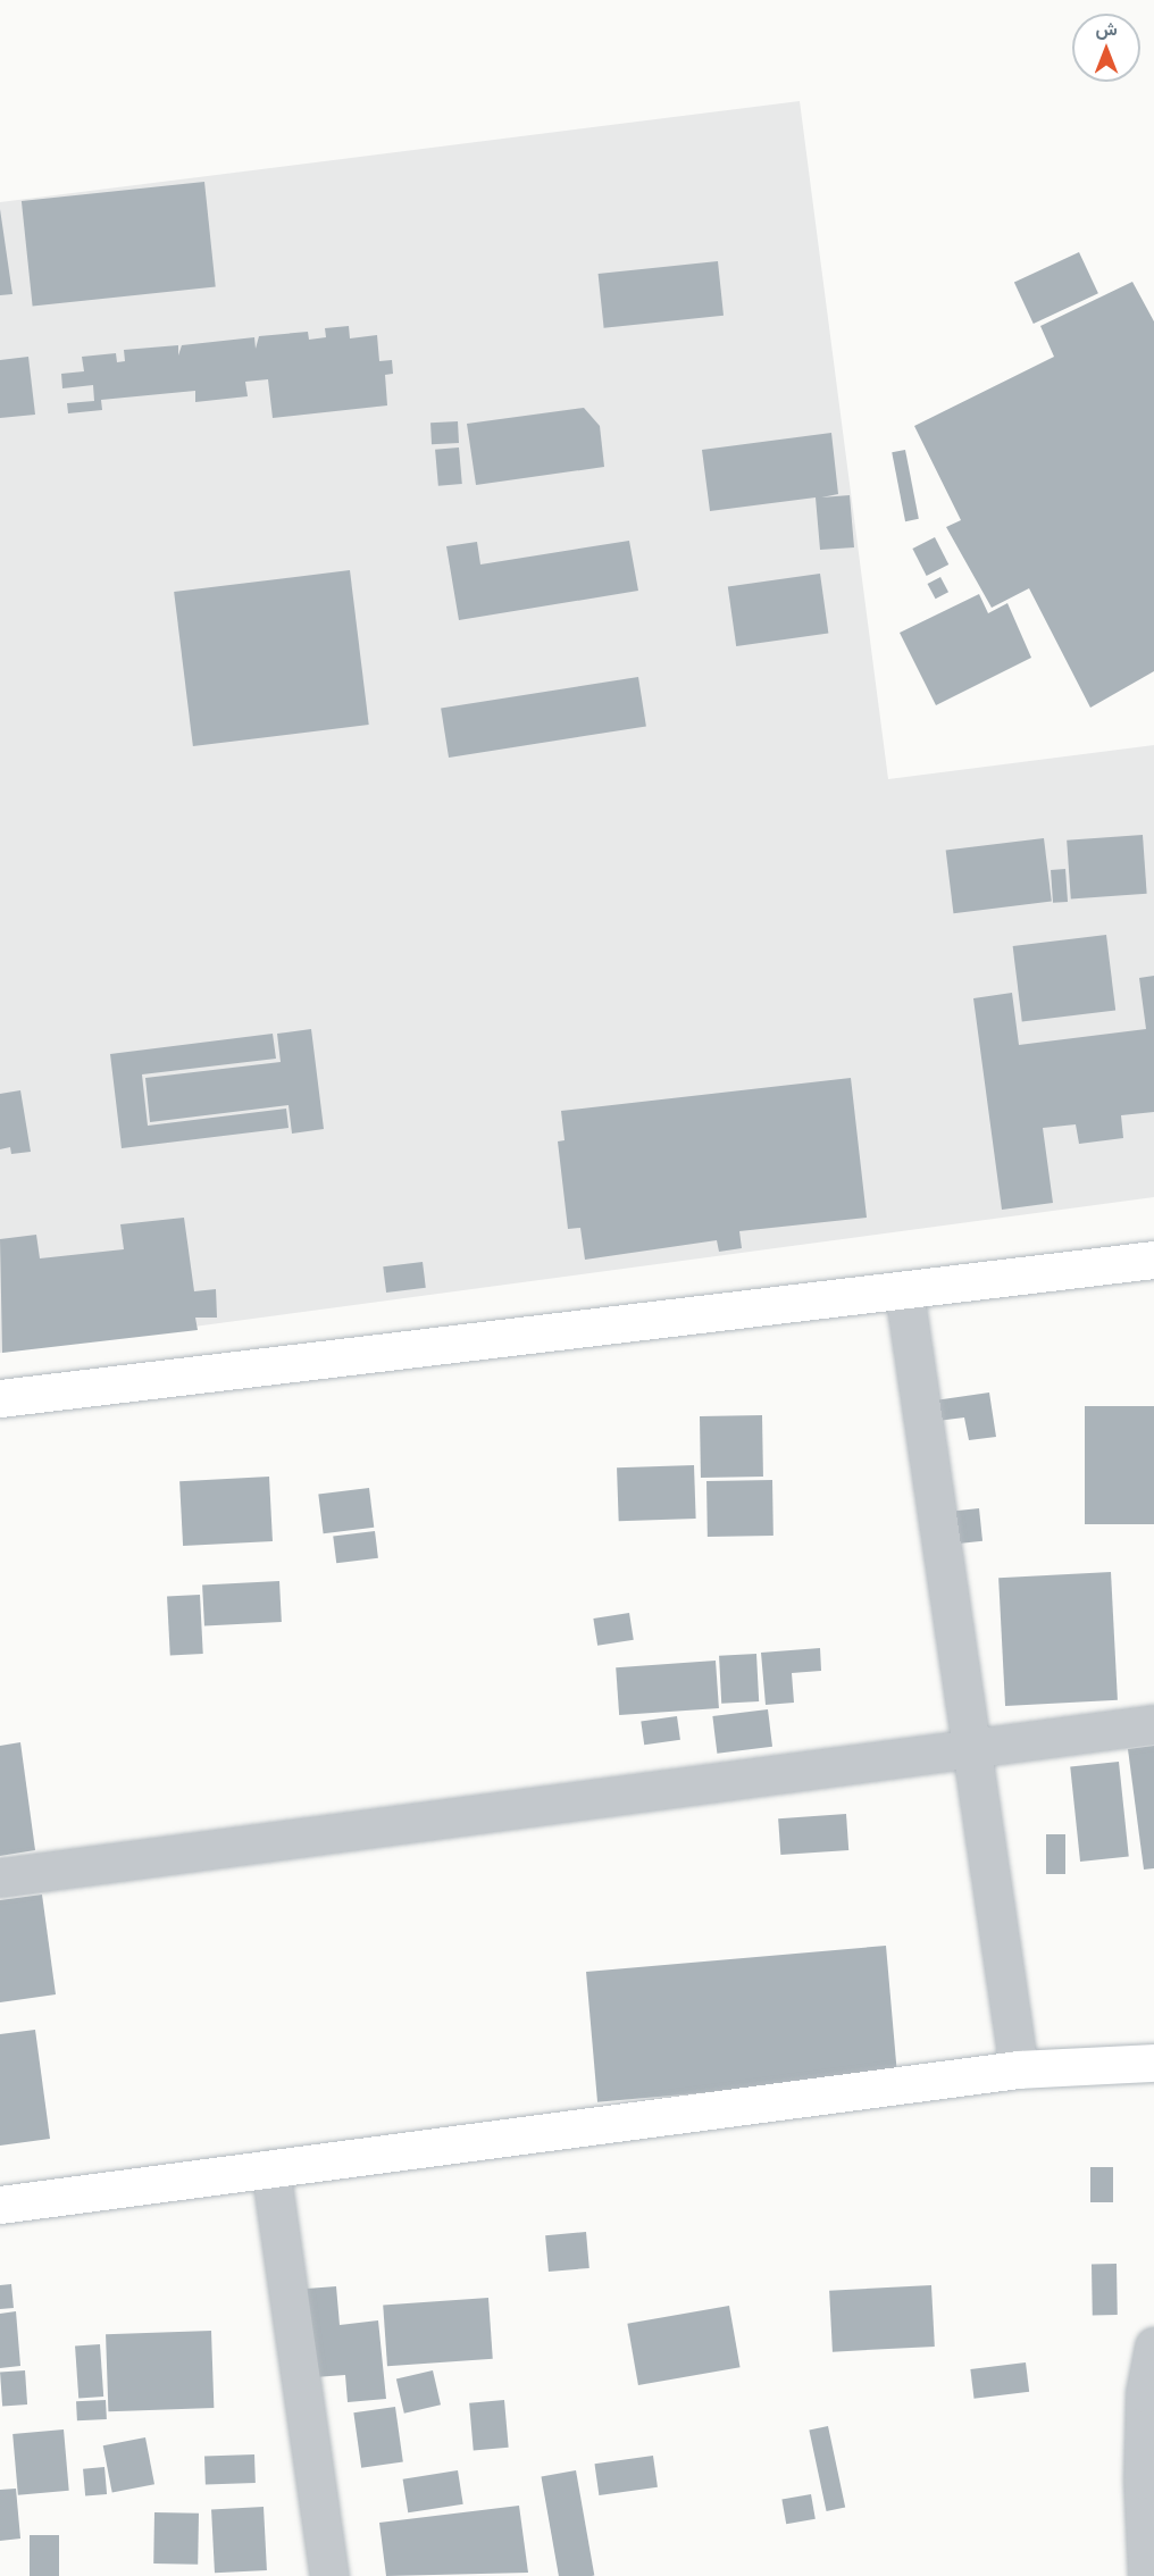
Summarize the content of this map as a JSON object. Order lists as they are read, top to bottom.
{
  "north": "top"
}
